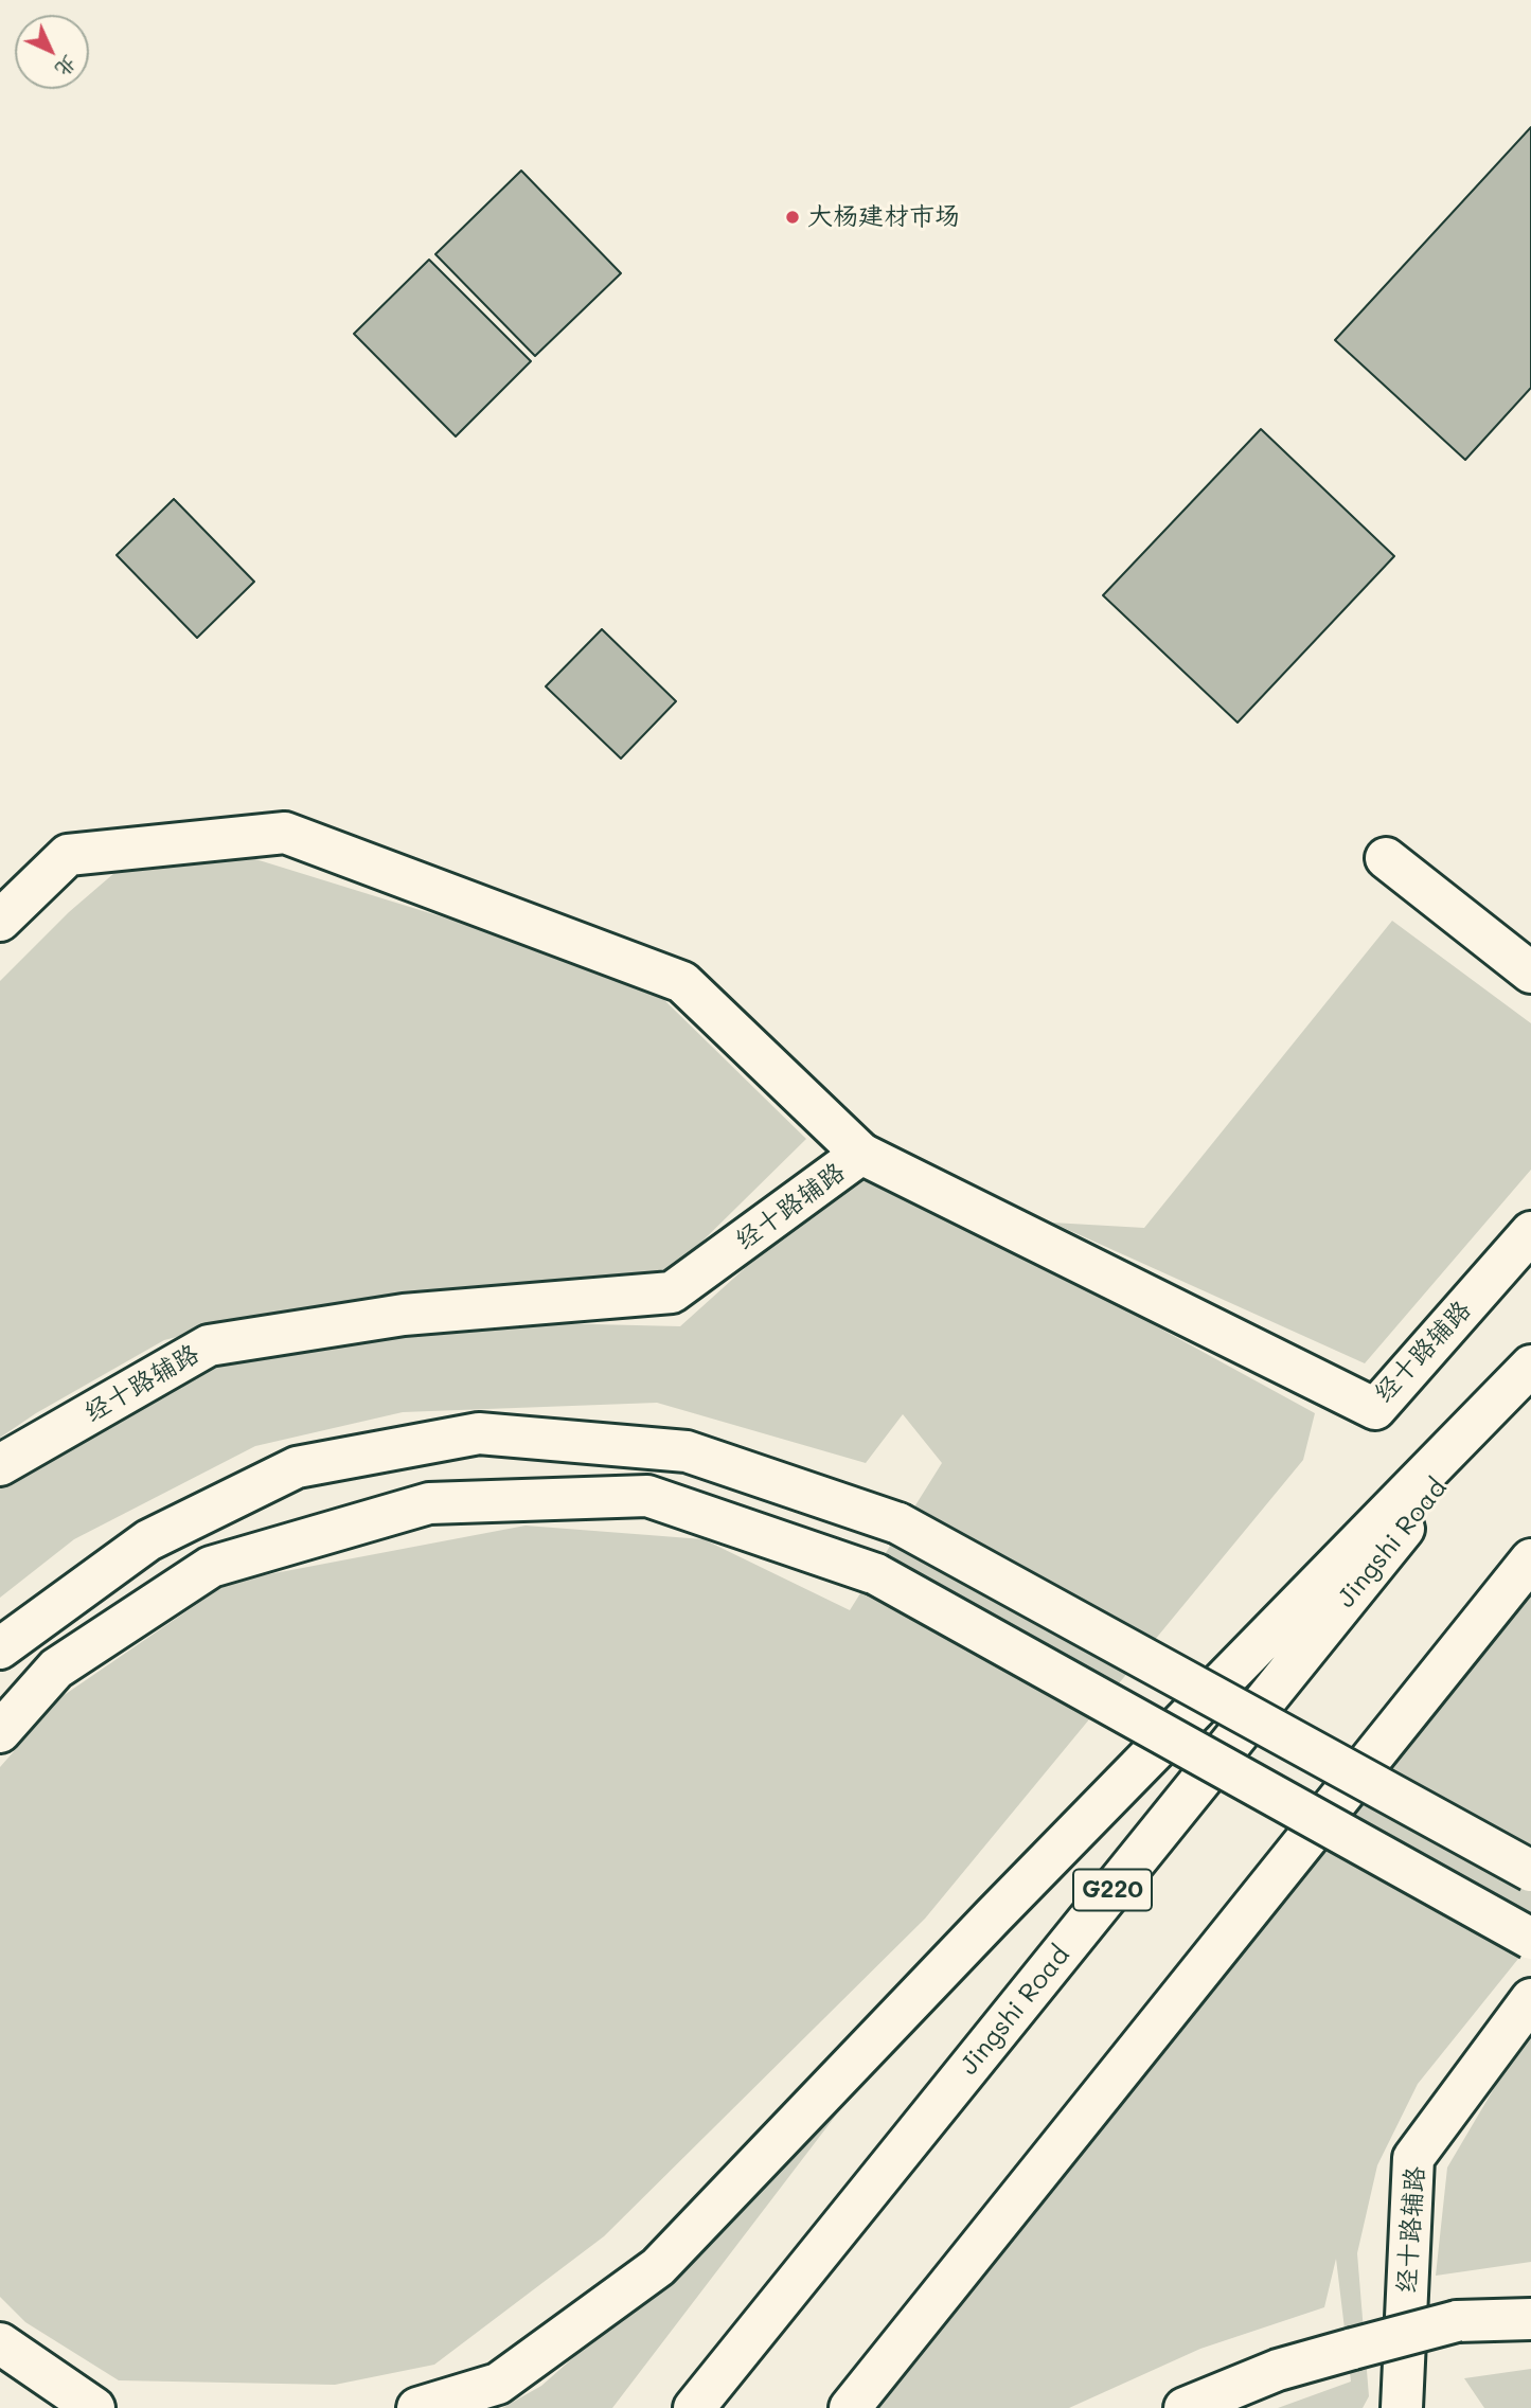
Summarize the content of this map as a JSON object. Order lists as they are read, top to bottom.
{
  "streets": {
    "main road": ["经十路辅路", "Jingshi Road", "G220"]
  },
  "places": ["大杨建材市场"],
  "north": "bottom right"
}
